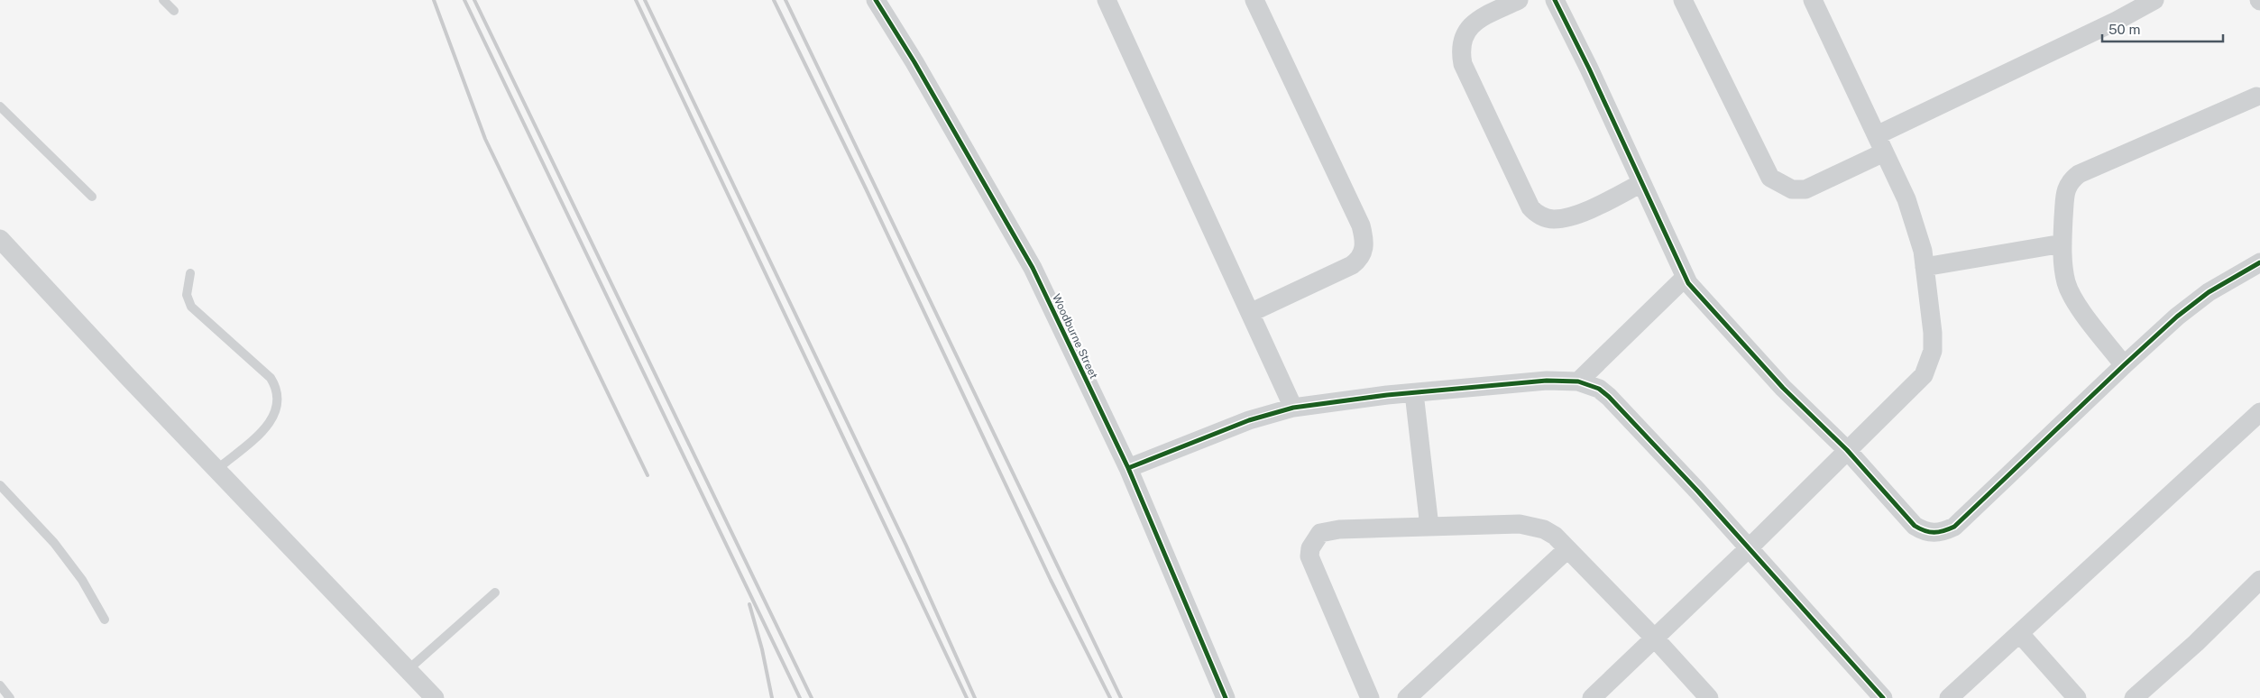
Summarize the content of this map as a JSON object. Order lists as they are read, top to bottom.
{
  "streets": {
    "street": ["Woodburne Street"]
  },
  "scale_bar": "50 m"
}
